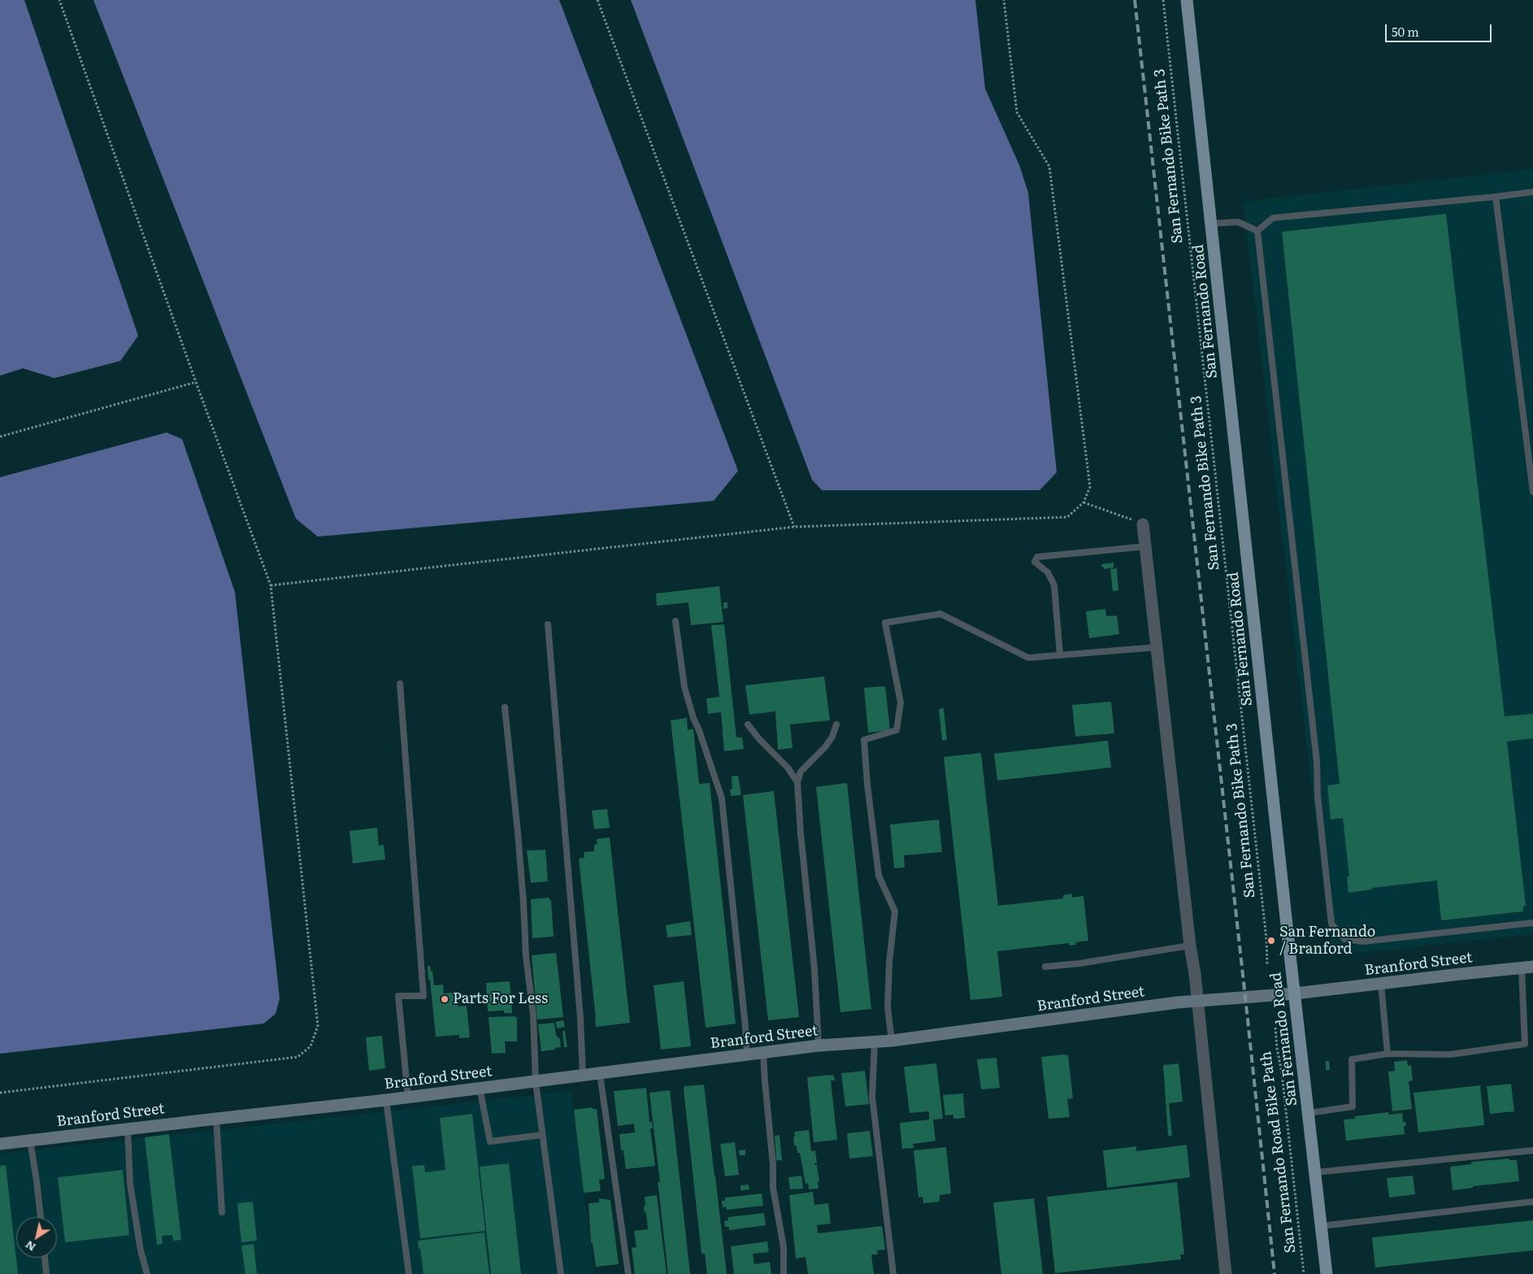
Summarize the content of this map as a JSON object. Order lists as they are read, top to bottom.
{
  "streets": {
    "main road": ["San Fernando Road", "Branford Street"],
    "path": ["San Fernando Bike Path 3", "San Fernando Road Bike Path"]
  },
  "crossings": [
    ["San Fernando Road", "Branford Street"]
  ],
  "places": ["San Fernando / Branford", "Parts For Less"],
  "scale_bar": "50 m",
  "north": "bottom left"
}
